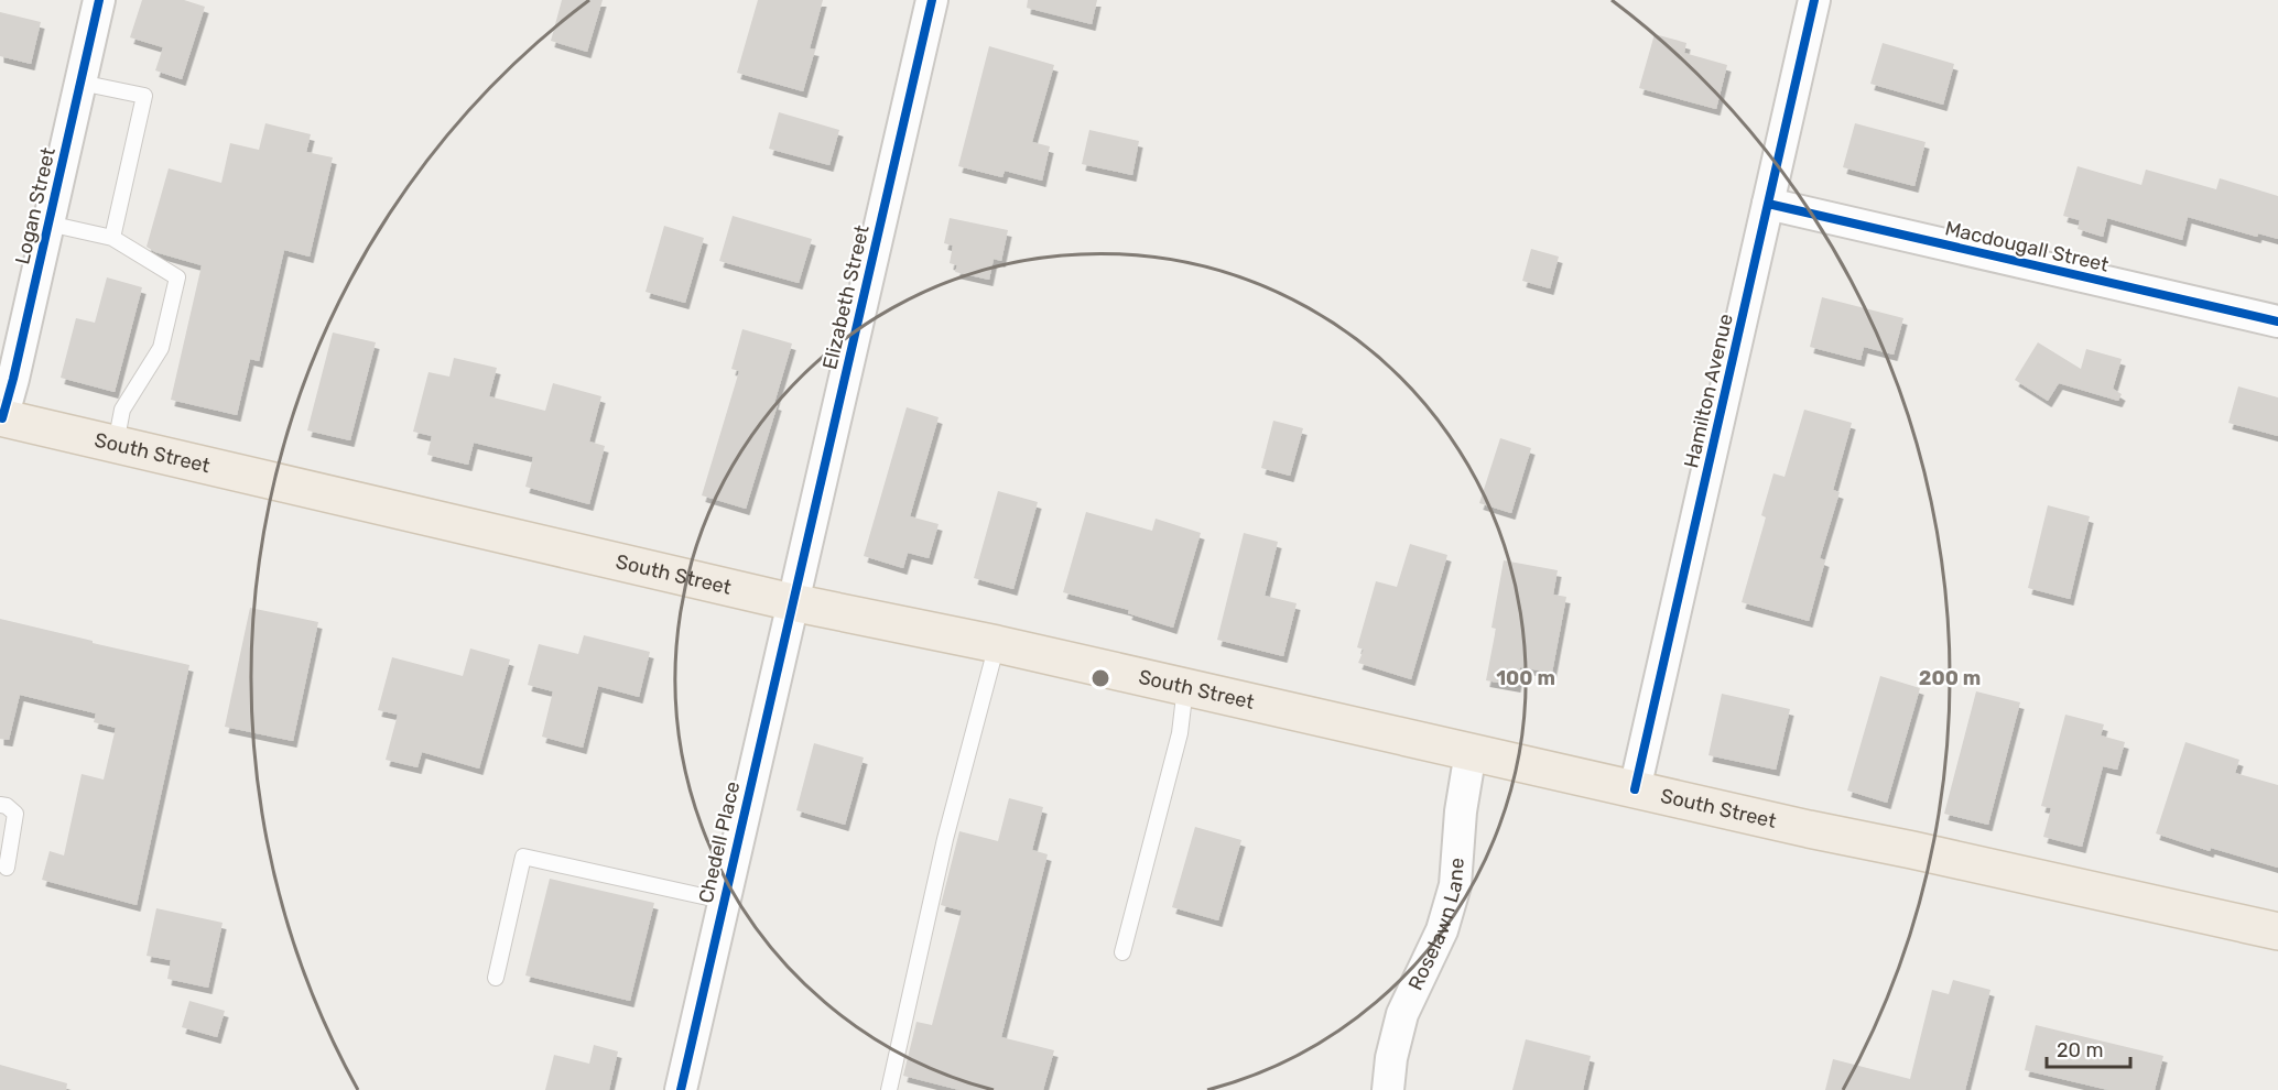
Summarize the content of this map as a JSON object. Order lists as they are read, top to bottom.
{
  "streets": {
    "main road": ["South Street"],
    "street": [
      "Logan Street",
      "Macdougall Street",
      "Elizabeth Street",
      "Hamilton Avenue",
      "Chedell Place",
      "Roselawn Lane"
    ]
  },
  "crossings": [
    ["Logan Street", "South Street"],
    ["Macdougall Street", "Hamilton Avenue"],
    ["Elizabeth Street", "South Street"],
    ["Elizabeth Street", "Chedell Place"],
    ["Hamilton Avenue", "South Street"],
    ["South Street", "Chedell Place"],
    ["South Street", "Roselawn Lane"]
  ],
  "scale_bar": "20 m",
  "rings": ["100 m", "200 m"]
}
